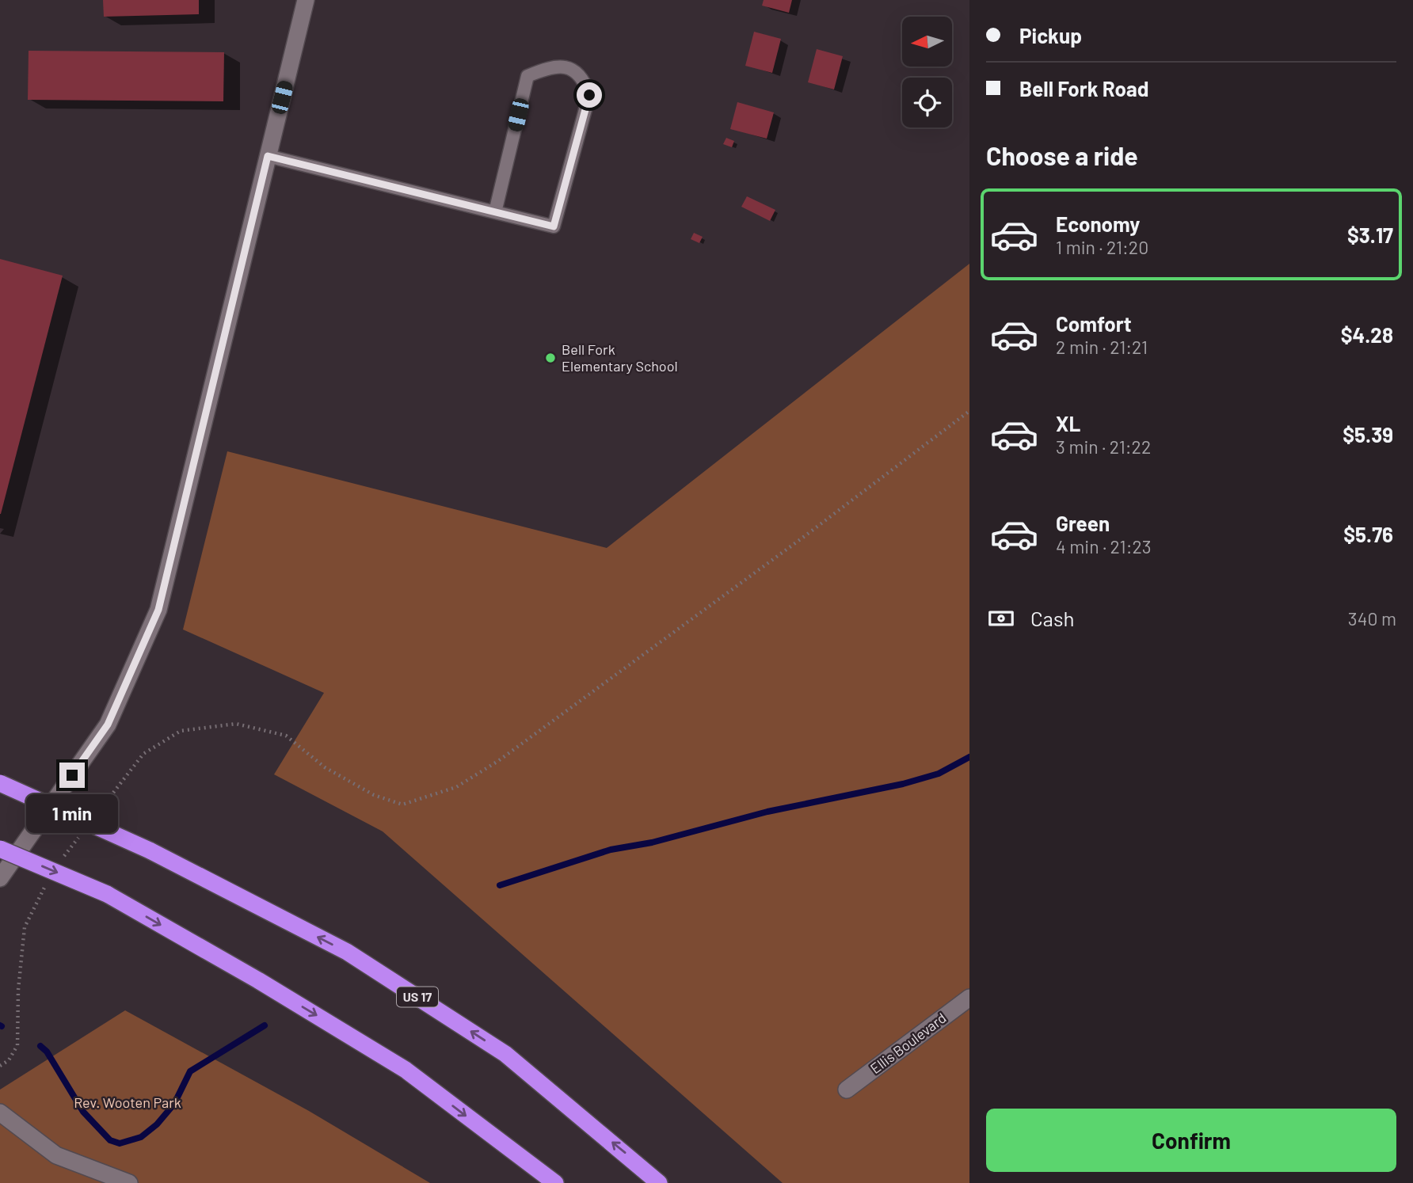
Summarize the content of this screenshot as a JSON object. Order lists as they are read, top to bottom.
{
  "streets": {
    "highway": ["US 17"],
    "main road": ["Ellis Boulevard"]
  },
  "parks": ["Rev. Wooten Park"],
  "places": ["Bell Fork Elementary School"],
  "north": "left",
  "page": {
    "banner": ["Pickup", "Bell Fork Road"],
    "heading": "Choose a ride",
    "list": [
      {
        "name": "Economy",
        "note": "1 min · 21:20",
        "value": "$3.17"
      },
      {
        "name": "Comfort",
        "note": "2 min · 21:21",
        "value": "$4.28"
      },
      {
        "name": "XL",
        "note": "3 min · 21:22",
        "value": "$5.39"
      },
      {
        "name": "Green",
        "note": "4 min · 21:23",
        "value": "$5.76"
      }
    ],
    "pay": ["Cash", "340 m"],
    "bubble": "1 min",
    "buttons": "Confirm"
  }
}
